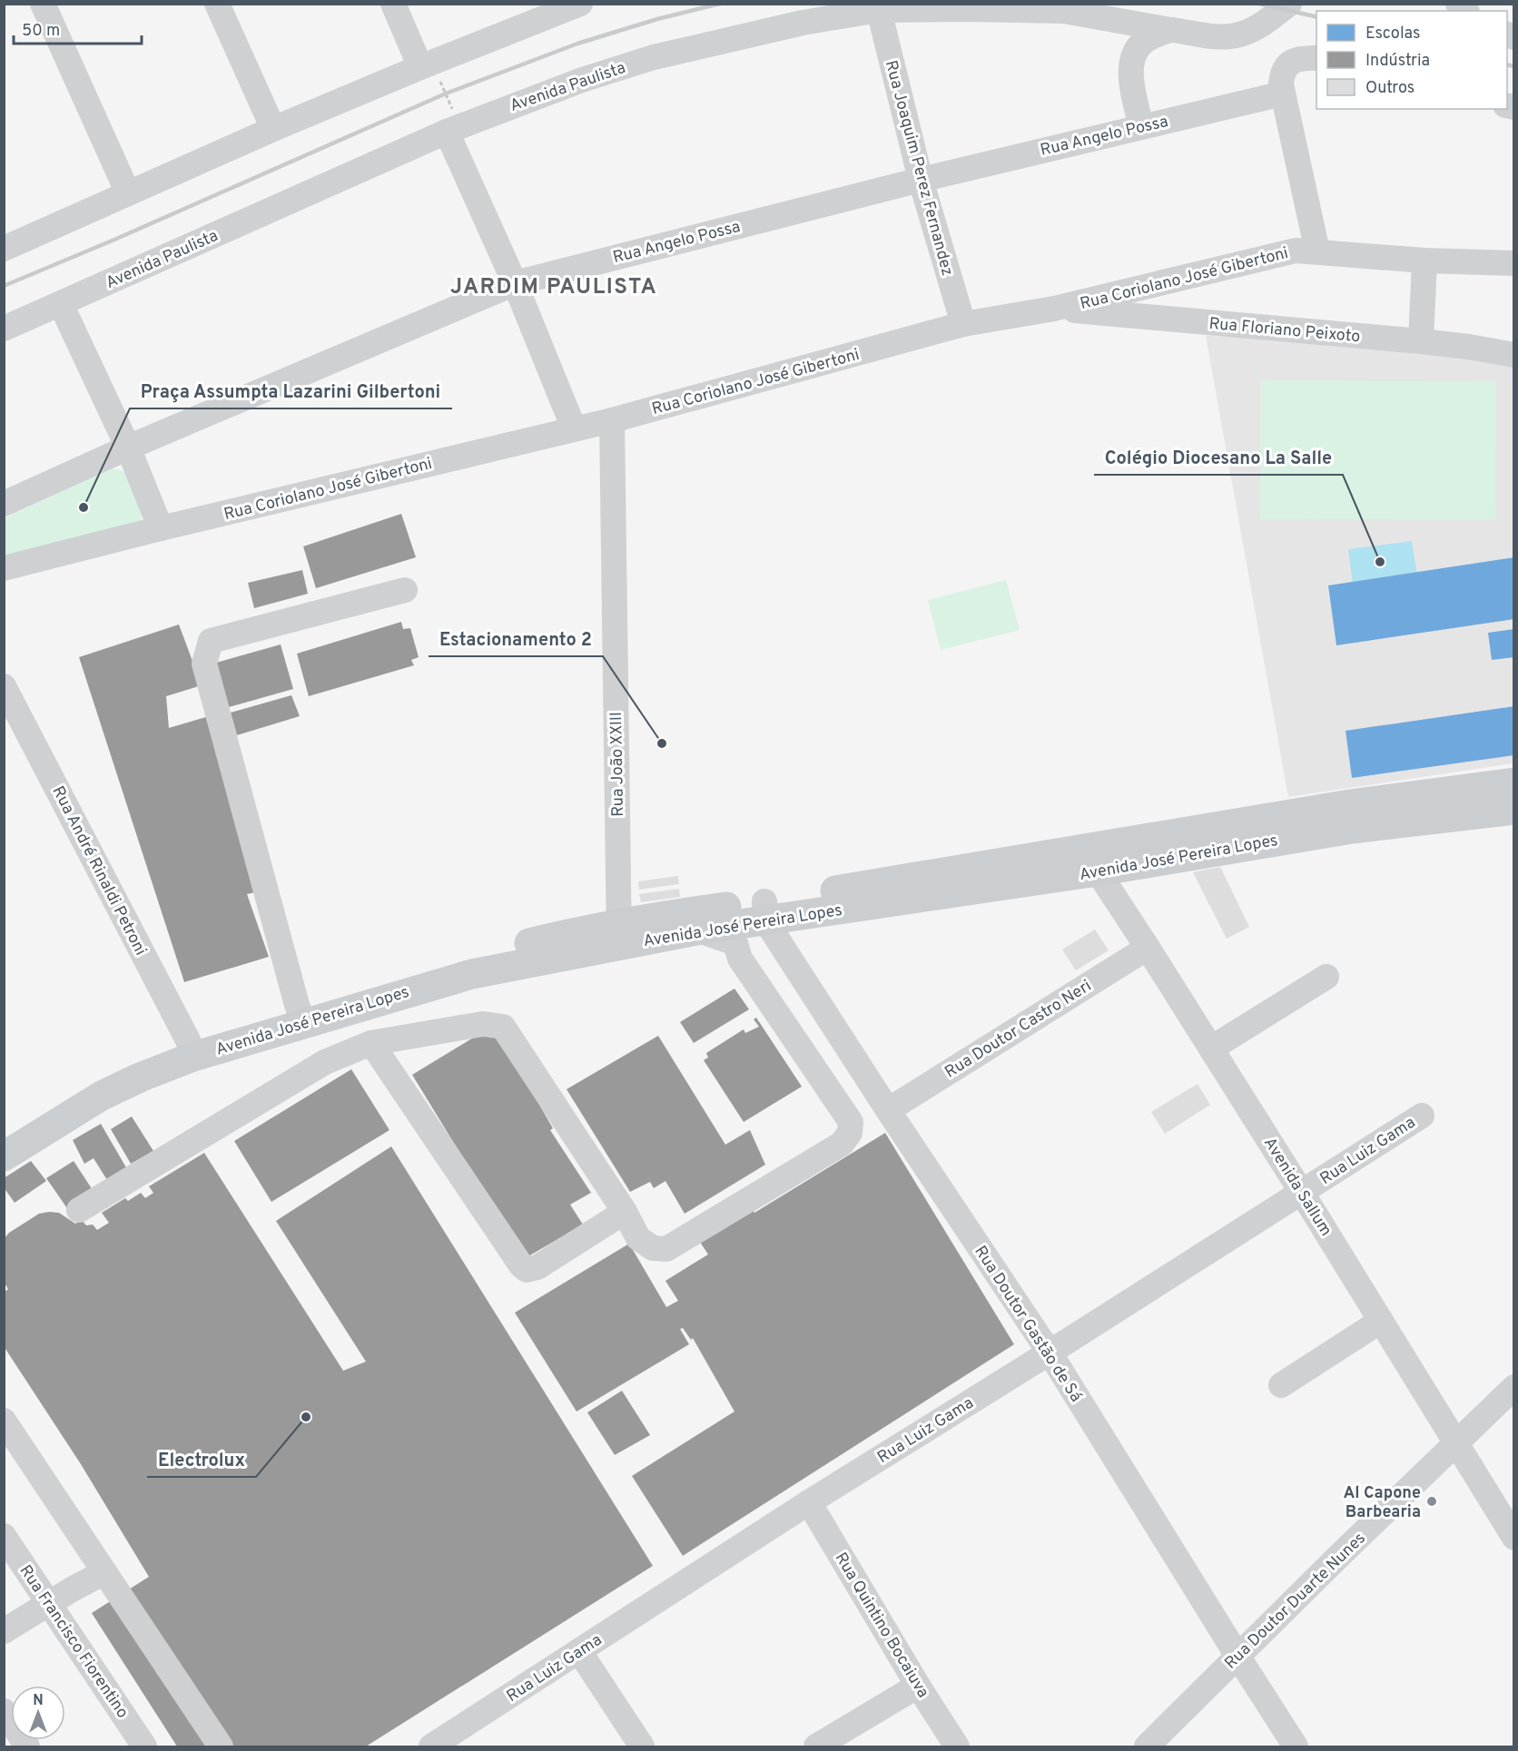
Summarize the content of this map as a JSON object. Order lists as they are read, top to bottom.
{
  "streets": {
    "main road": ["Avenida José Pereira Lopes"],
    "street": [
      "Avenida Paulista",
      "Rua Angelo Possa",
      "Rua Joaquim Perez Fernandez",
      "Rua Coriolano José Gibertoni",
      "Rua Floriano Peixoto",
      "Rua João XXIII",
      "Rua André Rinaldi Petroni",
      "Rua Doutor Castro Neri",
      "Rua Luiz Gama",
      "Avenida Sallum",
      "Rua Doutor Gastão de Sá",
      "Rua Doutor Duarte Nunes",
      "Rua Quintino Bocaiuva",
      "Rua Francisco Fiorentino"
    ]
  },
  "crossings": [
    ["Avenida Paulista", "Rua Joaquim Perez Fernandez"],
    ["Rua Angelo Possa", "Rua Joaquim Perez Fernandez"],
    ["Rua Joaquim Perez Fernandez", "Rua Coriolano José Gibertoni"],
    ["Rua Coriolano José Gibertoni", "Rua Floriano Peixoto"],
    ["Rua Coriolano José Gibertoni", "Rua João XXIII"],
    ["Rua João XXIII", "Avenida José Pereira Lopes"],
    ["Avenida José Pereira Lopes", "Rua André Rinaldi Petroni"],
    ["Avenida José Pereira Lopes", "Avenida Sallum"],
    ["Avenida José Pereira Lopes", "Rua Doutor Gastão de Sá"],
    ["Rua Doutor Castro Neri", "Avenida Sallum"],
    ["Rua Doutor Castro Neri", "Rua Doutor Gastão de Sá"],
    ["Rua Luiz Gama", "Avenida Sallum"],
    ["Rua Luiz Gama", "Rua Doutor Gastão de Sá"],
    ["Rua Luiz Gama", "Rua Quintino Bocaiuva"],
    ["Avenida Sallum", "Rua Doutor Duarte Nunes"],
    ["Rua Doutor Gastão de Sá", "Rua Doutor Duarte Nunes"]
  ],
  "districts": ["JARDIM PAULISTA"],
  "places": [
    "Praça Assumpta Lazarini Gilbertoni",
    "Colégio Diocesano La Salle",
    "Estacionamento 2",
    "Electrolux",
    "Al Capone Barbearia"
  ],
  "legend": ["Escolas", "Indústria", "Outros"],
  "scale_bar": "50 m",
  "north": "top"
}
